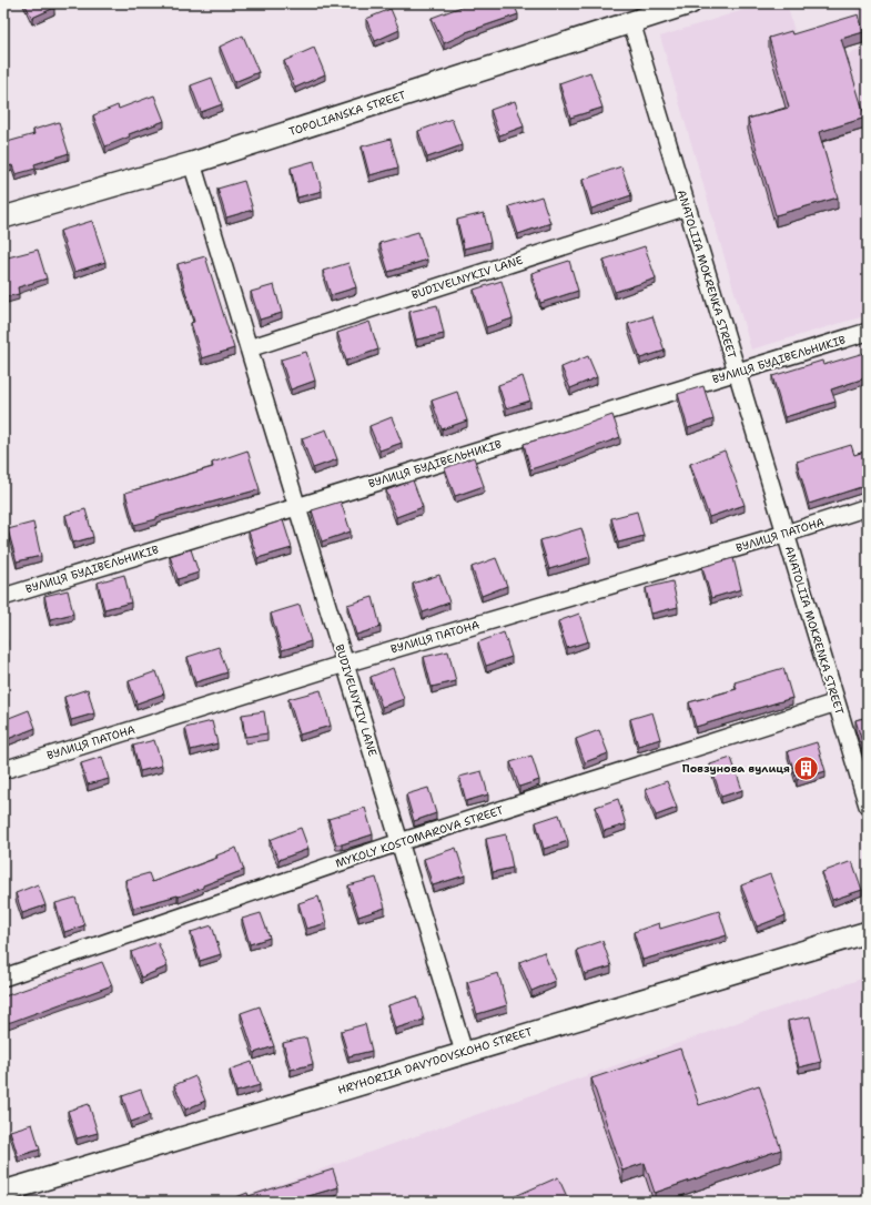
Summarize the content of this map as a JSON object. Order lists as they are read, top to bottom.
{
  "streets": {
    "street": [
      "TOPOLIANSKA STREET",
      "ANATOLIIA MOKRENKA STREET",
      "BUDIVELNYKIV LANE",
      "ВУЛИЦЯ БУДІВЕЛЬНИКІВ",
      "ВУЛИЦЯ ПАТОНА",
      "MYKOLY KOSTOMAROVA STREET",
      "HRYHORIIA DAVYDOVSKOHO STREET"
    ]
  },
  "crossings": [
    ["TOPOLIANSKA STREET", "ANATOLIIA MOKRENKA STREET"],
    ["TOPOLIANSKA STREET", "BUDIVELNYKIV LANE"],
    ["ANATOLIIA MOKRENKA STREET", "BUDIVELNYKIV LANE"],
    ["ANATOLIIA MOKRENKA STREET", "ВУЛИЦЯ БУДІВЕЛЬНИКІВ"],
    ["ANATOLIIA MOKRENKA STREET", "ВУЛИЦЯ ПАТОНА"],
    ["ANATOLIIA MOKRENKA STREET", "MYKOLY KOSTOMAROVA STREET"],
    ["BUDIVELNYKIV LANE", "ВУЛИЦЯ БУДІВЕЛЬНИКІВ"],
    ["BUDIVELNYKIV LANE", "ВУЛИЦЯ ПАТОНА"],
    ["BUDIVELNYKIV LANE", "MYKOLY KOSTOMAROVA STREET"],
    ["BUDIVELNYKIV LANE", "HRYHORIIA DAVYDOVSKOHO STREET"]
  ],
  "places": {
    "building": ["Повзунова вулиця"]
  }
}
